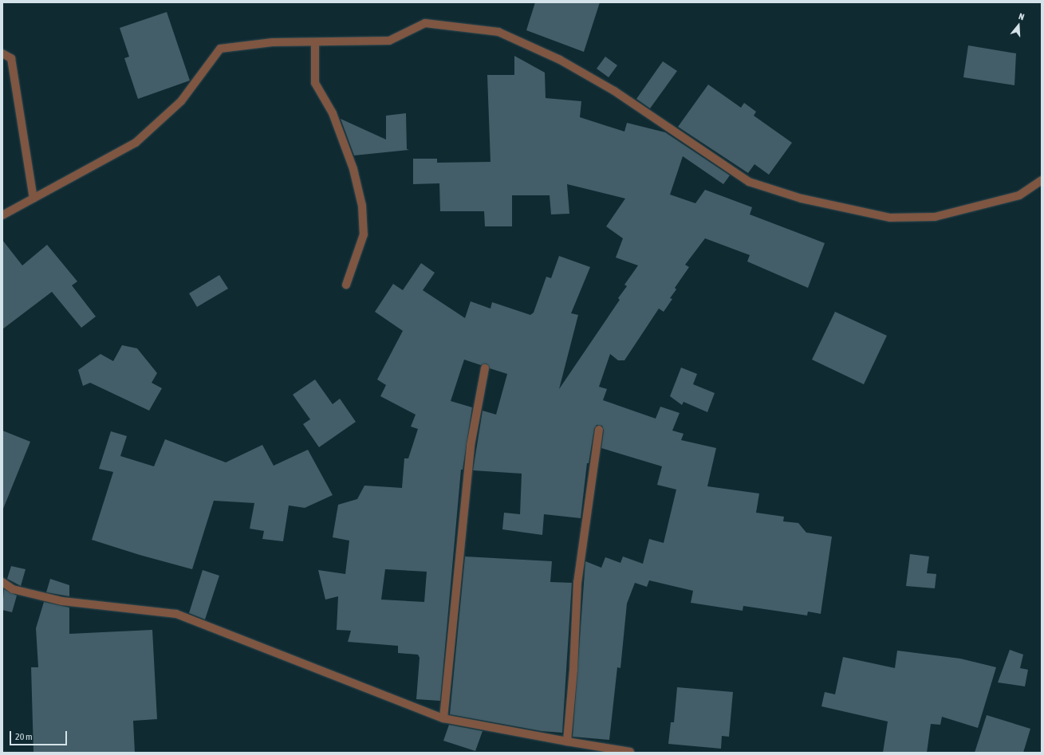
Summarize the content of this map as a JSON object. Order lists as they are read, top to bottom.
{
  "scale_bar": "20 m",
  "north": "top"
}
